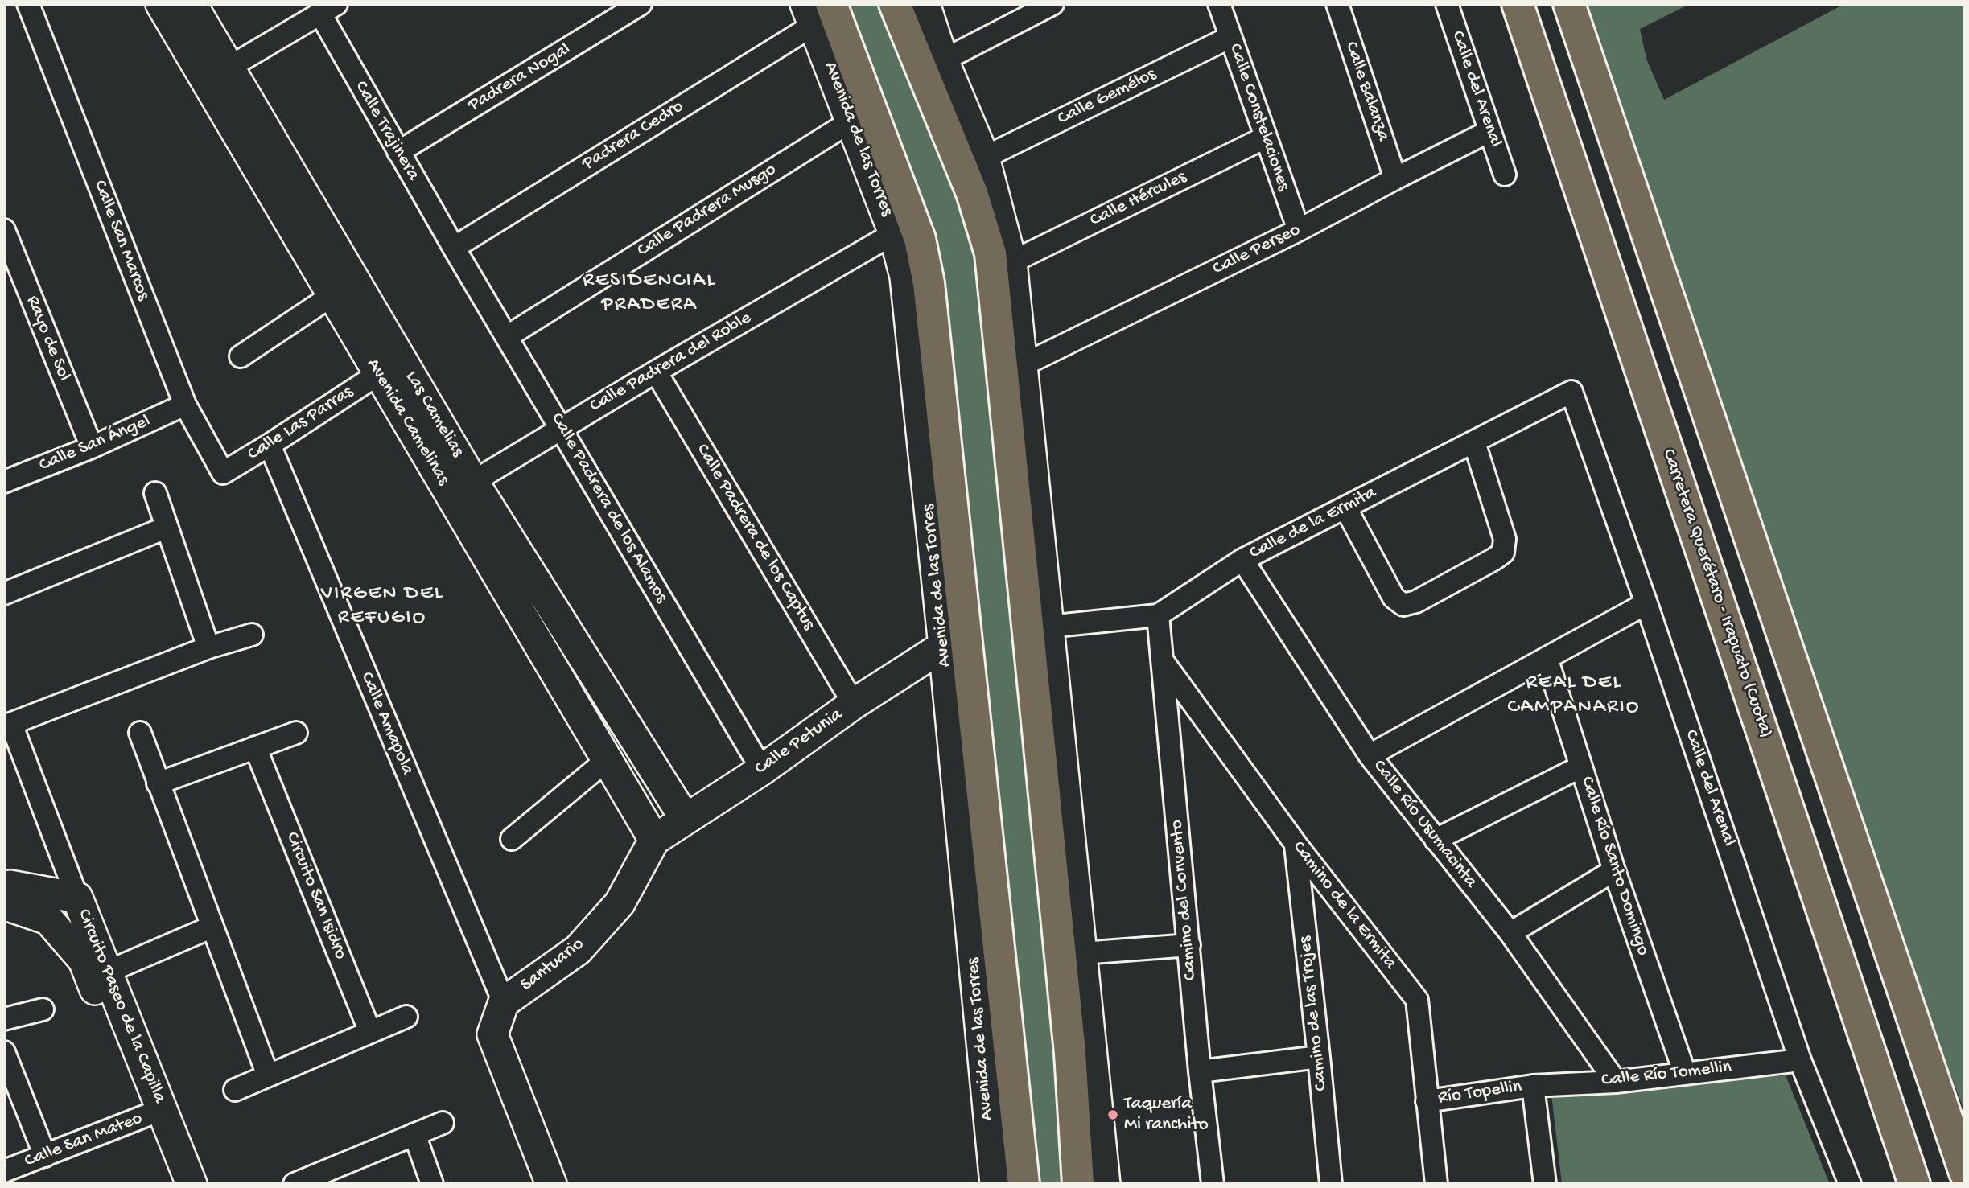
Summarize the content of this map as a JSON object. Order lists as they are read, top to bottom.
{
  "streets": {
    "main road": ["Avenida de las Torres", "Carretera Querétaro - Irapuato (Cuota)"],
    "street": [
      "Padrera Nogal",
      "Calle del Arenal",
      "Calle Balanza",
      "Calle Gemélos",
      "Calle Constelaciones",
      "Calle Trajinera",
      "Padrera Cedro",
      "Calle Hércules",
      "Calle Padrera Musgo",
      "Calle San Marcos",
      "Calle Perseo",
      "Rayo de Sol",
      "Calle Padrera del Roble",
      "Las Camelias",
      "Avenida Camelinas",
      "Calle Las Parras",
      "Calle San Ángel",
      "Calle Padrera de los Alamos",
      "Calle de la Ermita",
      "Calle Padrera de los Captus",
      "Calle Amapola",
      "Calle Petunia",
      "Calle Río Usumacinta",
      "Calle Río Santo Domingo",
      "Circuito San Isidro",
      "Camino del Convento",
      "Camino de la Ermita",
      "Santuario",
      "Circuito Paseo de la Capilla",
      "Camino de las Trojes",
      "Calle Río Tomellin",
      "Río Topellin",
      "Calle San Mateo"
    ]
  },
  "crossings": [
    ["Padrera Nogal", "Calle Trajinera"],
    ["Calle del Arenal", "Calle Perseo"],
    ["Calle del Arenal", "Calle de la Ermita"],
    ["Calle del Arenal", "Calle Río Tomellin"],
    ["Calle Balanza", "Calle Perseo"],
    ["Calle Gemélos", "Calle Constelaciones"],
    ["Calle Constelaciones", "Calle Hércules"],
    ["Calle Constelaciones", "Calle Perseo"],
    ["Calle Trajinera", "Padrera Cedro"],
    ["Calle Trajinera", "Calle Padrera de los Alamos"],
    ["Padrera Cedro", "Avenida de las Torres"],
    ["Padrera Cedro", "Calle Padrera de los Alamos"],
    ["Avenida de las Torres", "Calle Padrera Musgo"],
    ["Avenida de las Torres", "Calle Padrera del Roble"],
    ["Avenida de las Torres", "Calle Petunia"],
    ["Calle Padrera Musgo", "Calle Padrera de los Alamos"],
    ["Calle San Marcos", "Calle Las Parras"],
    ["Calle San Marcos", "Calle San Ángel"],
    ["Rayo de Sol", "Calle San Ángel"],
    ["Calle Padrera del Roble", "Las Camelias"],
    ["Calle Padrera del Roble", "Avenida Camelinas"],
    ["Calle Padrera del Roble", "Calle Padrera de los Alamos"],
    ["Calle Padrera del Roble", "Calle Padrera de los Captus"],
    ["Las Camelias", "Avenida Camelinas"],
    ["Las Camelias", "Calle Petunia"],
    ["Avenida Camelinas", "Calle Las Parras"],
    ["Avenida Camelinas", "Calle Petunia"],
    ["Avenida Camelinas", "Santuario"],
    ["Calle Las Parras", "Calle Amapola"],
    ["Calle Padrera de los Alamos", "Calle Petunia"],
    ["Calle de la Ermita", "Calle Río Usumacinta"],
    ["Calle de la Ermita", "Camino del Convento"],
    ["Calle Padrera de los Captus", "Calle Petunia"],
    ["Calle Amapola", "Santuario"],
    ["Calle Petunia", "Santuario"],
    ["Calle Río Usumacinta", "Calle Río Tomellin"],
    ["Calle Río Santo Domingo", "Calle Río Tomellin"],
    ["Camino del Convento", "Camino de la Ermita"],
    ["Camino de la Ermita", "Camino de las Trojes"],
    ["Camino de la Ermita", "Río Topellin"],
    ["Circuito Paseo de la Capilla", "Calle San Mateo"],
    ["Calle Río Tomellin", "Río Topellin"]
  ],
  "districts": ["RESIDENCIAL PRADERA", "VIRGEN DEL REFUGIO", "REAL DEL CAMPANARIO"],
  "places": ["Taquería Mi ranchito"]
}
